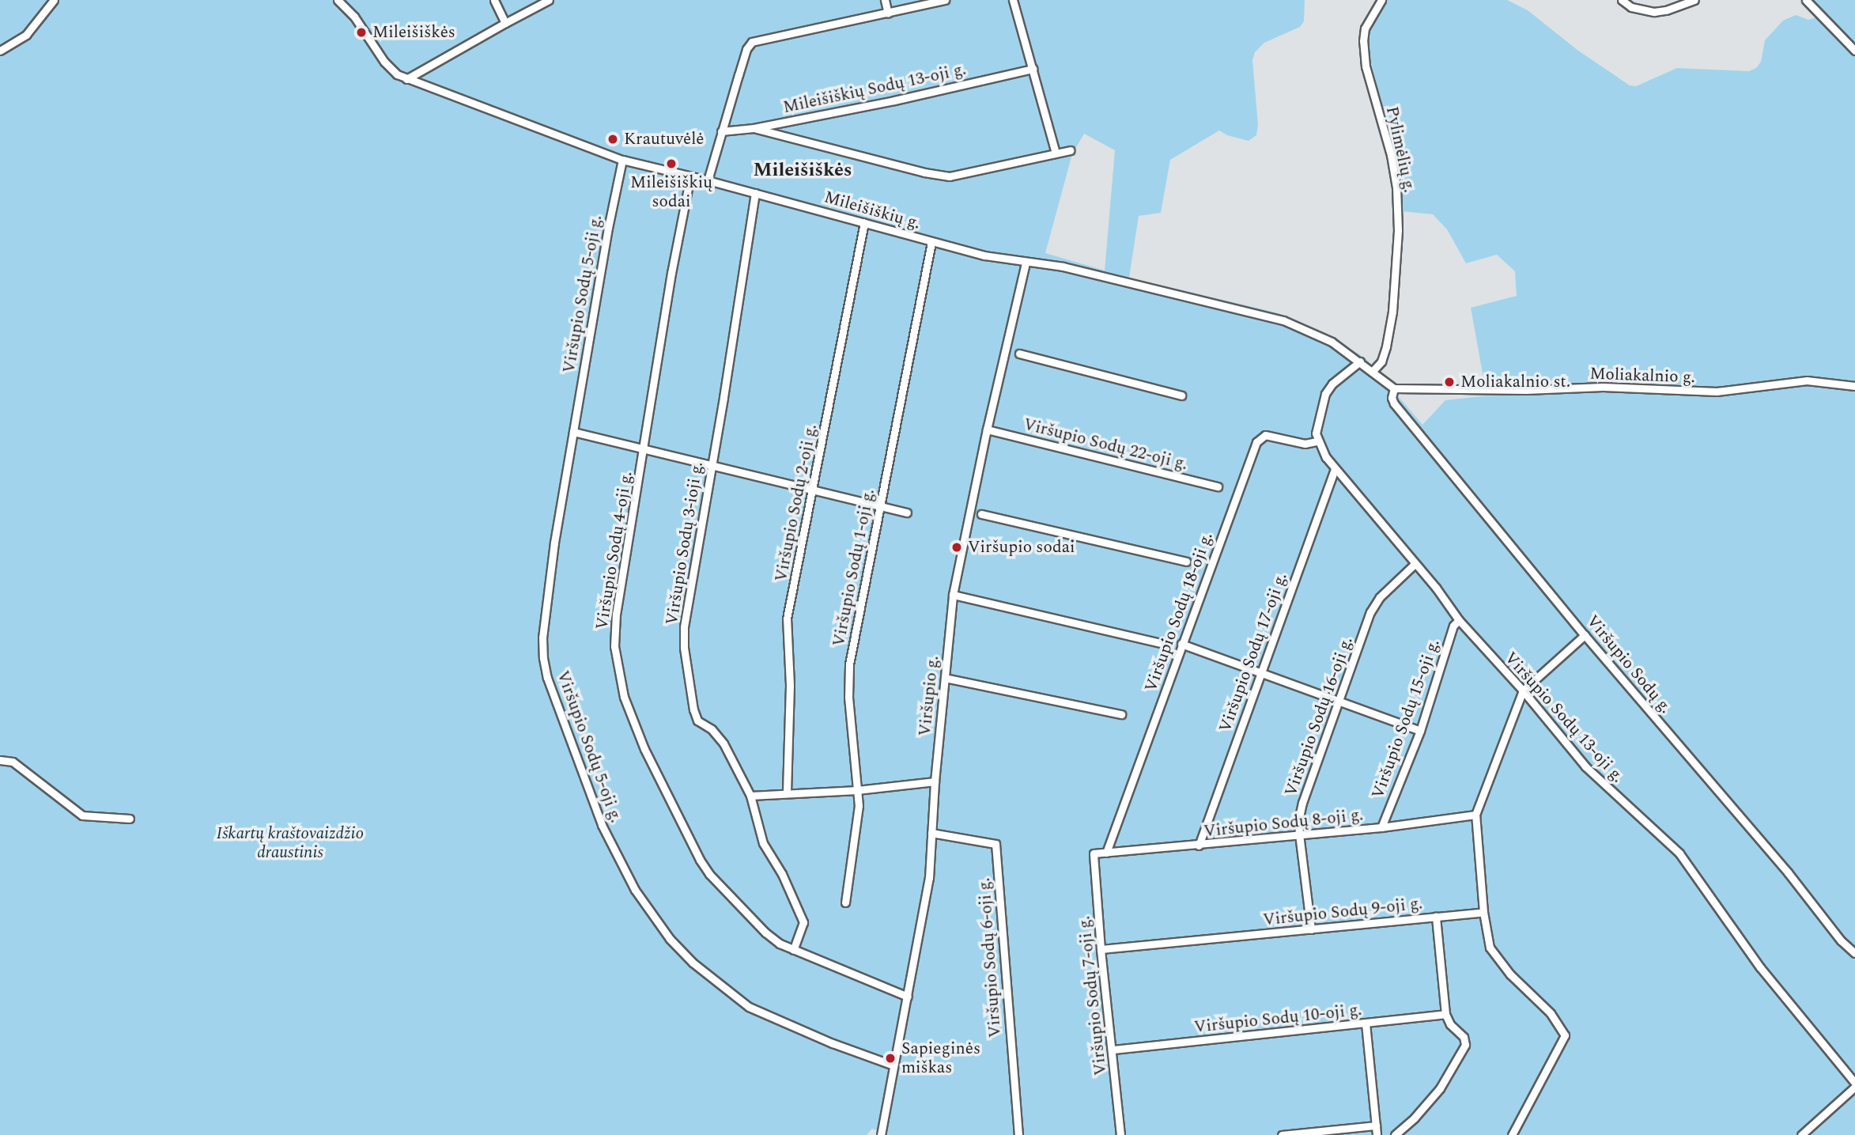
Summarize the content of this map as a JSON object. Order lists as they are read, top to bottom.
{
  "streets": {
    "street": [
      "Mileišiškių Sodų 13-oji g.",
      "Pylimėlių g.",
      "Mileišiškių g.",
      "Viršupio Sodų 5-oji g.",
      "Moliakalnio g.",
      "Viršupio Sodų 22-oji g.",
      "Viršupio Sodų 2-oji g.",
      "Viršupio Sodų 3-ioji g.",
      "Viršupio Sodų 4-oji g.",
      "Viršupio Sodų 1-oji g.",
      "Viršupio Sodų 18-oji g.",
      "Viršupio Sodų 17-oji g.",
      "Viršupio Sodų g.",
      "Viršupio g.",
      "Viršupio Sodų 16-oji g.",
      "Viršupio Sodų 13-oji g.",
      "Viršupio Sodų 15-oji g.",
      "Viršupio Sodų 8-oji g.",
      "Viršupio Sodų 9-oji g.",
      "Viršupio Sodų 6-oji g.",
      "Viršupio Sodų 7-oji g.",
      "Viršupio Sodų 10-oji g."
    ]
  },
  "crossings": [
    ["Pylimėlių g.", "Mileišiškių g."],
    ["Mileišiškių g.", "Viršupio Sodų 5-oji g."],
    ["Mileišiškių g.", "Moliakalnio g."],
    ["Mileišiškių g.", "Viršupio Sodų 2-oji g."],
    ["Mileišiškių g.", "Viršupio Sodų 3-ioji g."],
    ["Mileišiškių g.", "Viršupio Sodų 4-oji g."],
    ["Mileišiškių g.", "Viršupio Sodų 1-oji g."],
    ["Mileišiškių g.", "Viršupio Sodų g."],
    ["Mileišiškių g.", "Viršupio g."],
    ["Viršupio Sodų 5-oji g.", "Viršupio g."],
    ["Moliakalnio g.", "Viršupio Sodų g."],
    ["Viršupio Sodų 22-oji g.", "Viršupio g."],
    ["Viršupio Sodų 3-ioji g.", "Viršupio Sodų 4-oji g."],
    ["Viršupio Sodų 4-oji g.", "Viršupio g."],
    ["Viršupio Sodų 18-oji g.", "Viršupio Sodų 13-oji g."],
    ["Viršupio Sodų 18-oji g.", "Viršupio Sodų 8-oji g."],
    ["Viršupio Sodų 17-oji g.", "Viršupio Sodų 13-oji g."],
    ["Viršupio Sodų 17-oji g.", "Viršupio Sodų 8-oji g."],
    ["Viršupio g.", "Viršupio Sodų 6-oji g."],
    ["Viršupio Sodų 16-oji g.", "Viršupio Sodų 13-oji g."],
    ["Viršupio Sodų 16-oji g.", "Viršupio Sodų 8-oji g."],
    ["Viršupio Sodų 16-oji g.", "Viršupio Sodų 9-oji g."],
    ["Viršupio Sodų 13-oji g.", "Viršupio Sodų 15-oji g."],
    ["Viršupio Sodų 15-oji g.", "Viršupio Sodų 8-oji g."],
    ["Viršupio Sodų 8-oji g.", "Viršupio Sodų 7-oji g."],
    ["Viršupio Sodų 9-oji g.", "Viršupio Sodų 7-oji g."],
    ["Viršupio Sodų 9-oji g.", "Viršupio Sodų 10-oji g."],
    ["Viršupio Sodų 7-oji g.", "Viršupio Sodų 10-oji g."]
  ],
  "districts": ["Mileišiškės"],
  "parks": ["Iškartų kraštovaizdžio draustinis"],
  "places": [
    "Mileišiškės",
    "Krautuvėlė",
    "Mileišiškių sodai",
    "Moliakalnio st.",
    "Viršupio sodai",
    "Sapieginės miškas"
  ]
}
